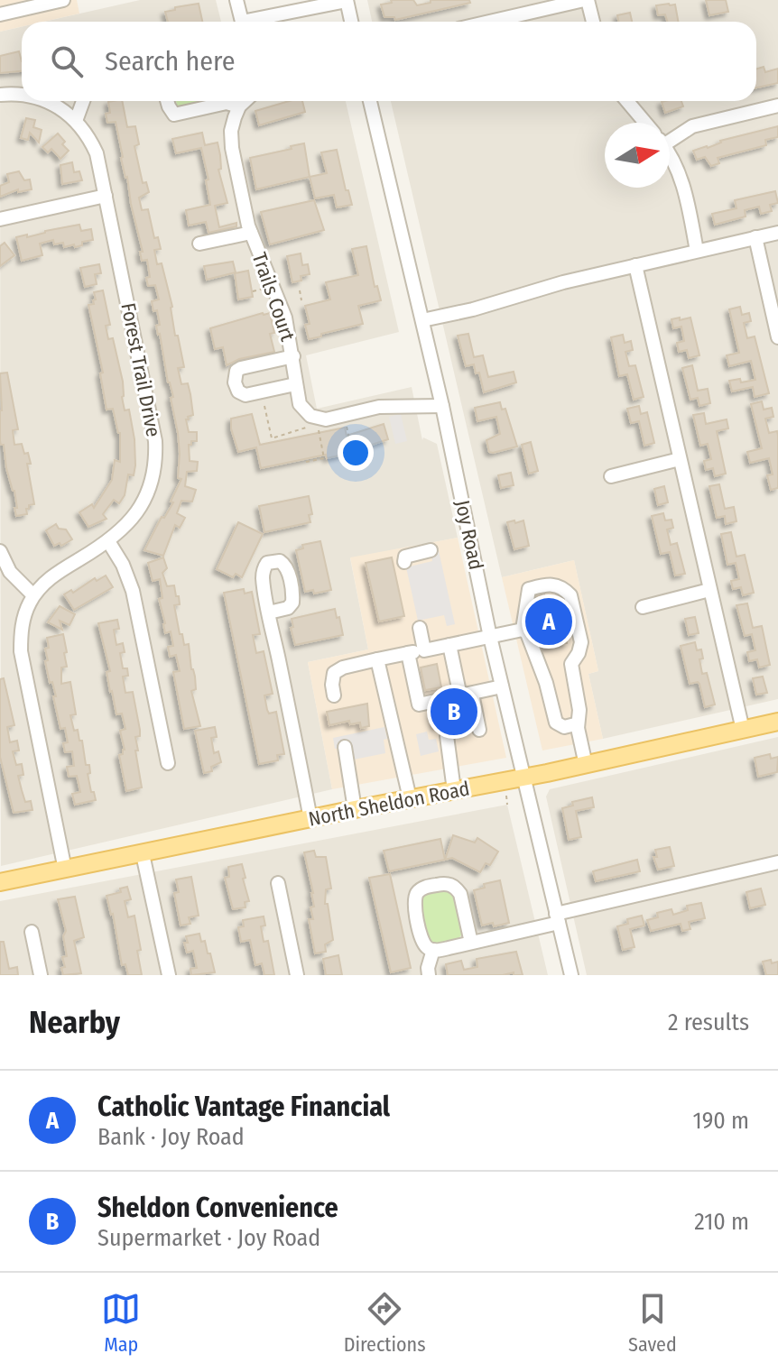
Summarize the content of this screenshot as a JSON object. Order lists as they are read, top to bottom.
{
  "streets": {
    "main road": ["North Sheldon Road"],
    "street": ["Trails Court", "Forest Trail Drive", "Joy Road"]
  },
  "crossings": [
    ["Trails Court", "Joy Road"],
    ["Forest Trail Drive", "North Sheldon Road"],
    ["Joy Road", "North Sheldon Road"]
  ],
  "north": "right",
  "page": {
    "search": "Search here",
    "pins": ["A", "B"],
    "heading": ["Nearby", "2 results"],
    "list": [
      {
        "mark": "A",
        "name": "Catholic Vantage Financial",
        "note": "Bank · Joy Road",
        "value": "190 m"
      },
      {
        "mark": "B",
        "name": "Sheldon Convenience",
        "note": "Supermarket · Joy Road",
        "value": "210 m"
      }
    ],
    "nav": ["Map", "Directions", "Saved"]
  }
}
